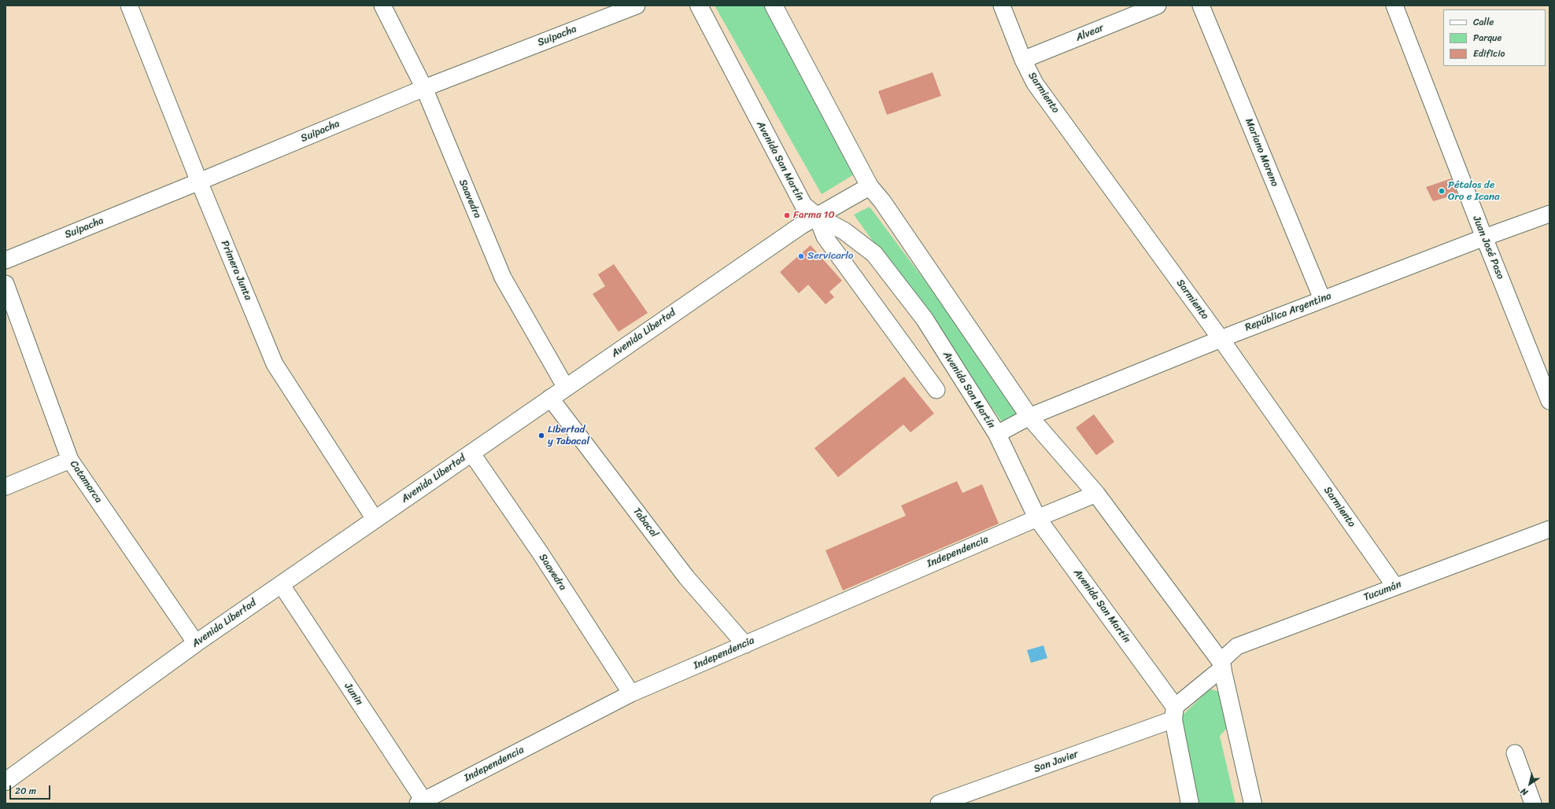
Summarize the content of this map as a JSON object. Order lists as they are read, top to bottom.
{
  "streets": {
    "main road": ["Avenida San Martín", "Avenida Libertad"],
    "street": [
      "Alvear",
      "Suipacha",
      "Sarmiento",
      "Mariano Moreno",
      "Saavedra",
      "Juan José Paso",
      "Primera Junta",
      "República Argentina",
      "Catamarca",
      "Tabacal",
      "Independencia",
      "Tucumán",
      "Junin",
      "San Javier"
    ]
  },
  "crossings": [
    ["Alvear", "Sarmiento"],
    ["Suipacha", "Saavedra"],
    ["Suipacha", "Primera Junta"],
    ["Sarmiento", "República Argentina"],
    ["Sarmiento", "Tucumán"],
    ["Mariano Moreno", "República Argentina"],
    ["Avenida San Martín", "República Argentina"],
    ["Avenida San Martín", "Avenida Libertad"],
    ["Avenida San Martín", "Independencia"],
    ["Avenida San Martín", "Tucumán"],
    ["Avenida San Martín", "San Javier"],
    ["Saavedra", "Avenida Libertad"],
    ["Saavedra", "Independencia"],
    ["Juan José Paso", "República Argentina"],
    ["Primera Junta", "Avenida Libertad"],
    ["Avenida Libertad", "Catamarca"],
    ["Avenida Libertad", "Tabacal"],
    ["Avenida Libertad", "Junin"],
    ["Tabacal", "Independencia"],
    ["Independencia", "Junin"],
    ["Tucumán", "San Javier"]
  ],
  "places": [
    "Pétalos de Oro e Icana",
    "Farma 10",
    "Servicarlo",
    "Libertad y Tabacal"
  ],
  "legend": ["Calle", "Parque", "Edificio"],
  "scale_bar": "20 m",
  "north": "bottom left"
}
